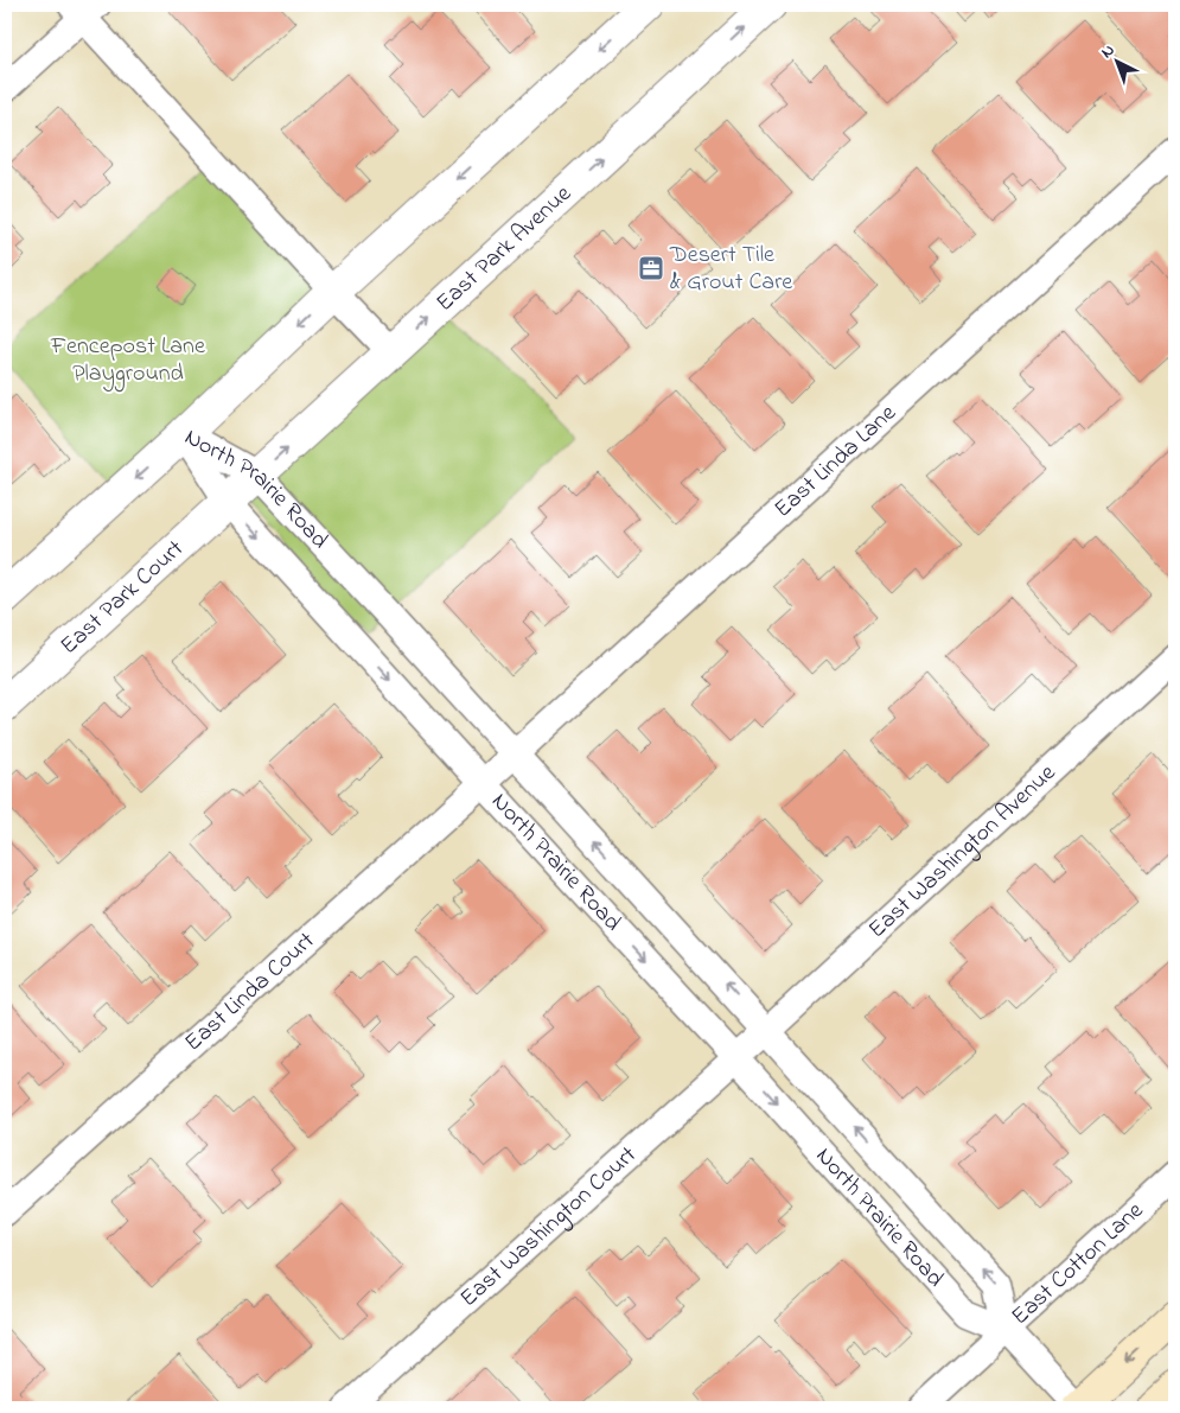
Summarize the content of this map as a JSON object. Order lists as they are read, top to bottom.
{
  "streets": {
    "street": [
      "East Park Avenue",
      "East Linda Lane",
      "North Prairie Road",
      "East Park Court",
      "East Washington Avenue",
      "East Linda Court",
      "East Washington Court",
      "East Cotton Lane"
    ]
  },
  "crossings": [
    ["East Park Avenue", "North Prairie Road"],
    ["East Park Avenue", "East Park Court"],
    ["East Linda Lane", "North Prairie Road"],
    ["East Linda Lane", "East Linda Court"],
    ["North Prairie Road", "East Park Court"],
    ["North Prairie Road", "East Washington Avenue"],
    ["North Prairie Road", "East Linda Court"],
    ["North Prairie Road", "East Washington Court"],
    ["North Prairie Road", "East Cotton Lane"],
    ["East Washington Avenue", "East Washington Court"]
  ],
  "parks": ["Fencepost Lane Playground"],
  "places": {
    "office": ["Desert Tile & Grout Care"]
  },
  "north": "top left"
}
